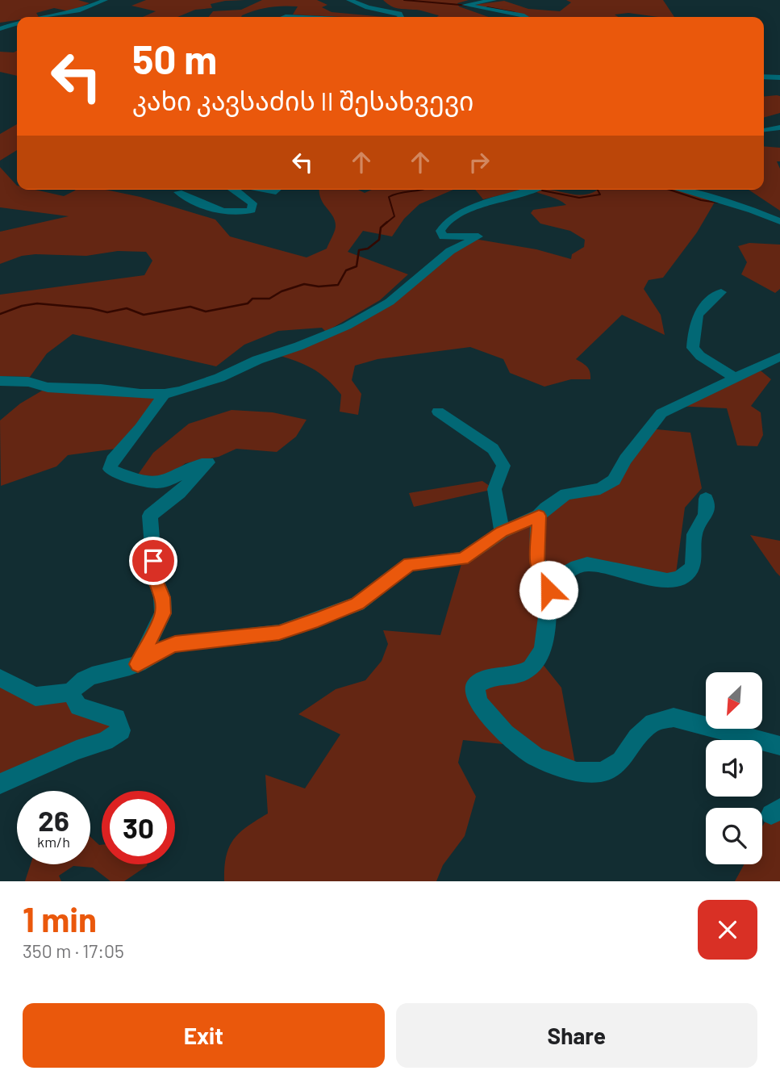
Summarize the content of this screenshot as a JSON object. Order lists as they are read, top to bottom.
{
  "north": "bottom left",
  "page": {
    "turn": ["50 m", "კახი კავსაძის II შესახვევი"],
    "speed": "26 km/h",
    "limit": "30",
    "heading": ["1 min", "350 m · 17:05"],
    "buttons": ["Exit", "Share"]
  }
}
